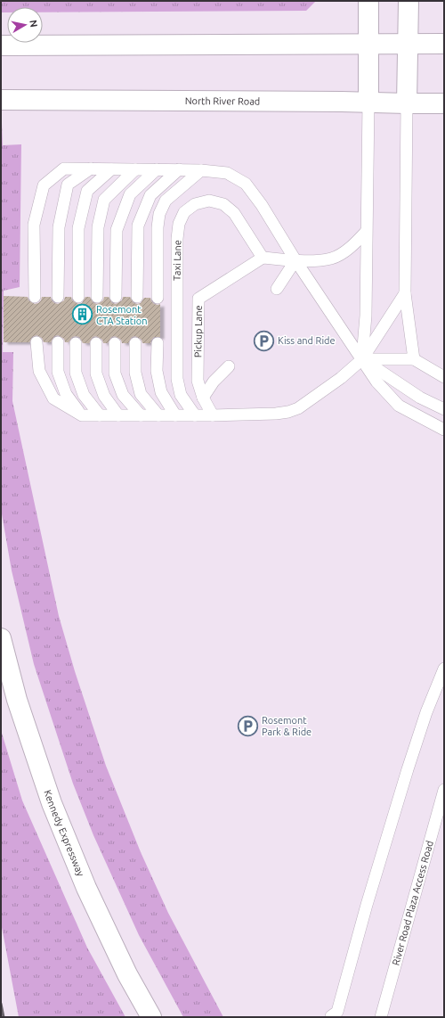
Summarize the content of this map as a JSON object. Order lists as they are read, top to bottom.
{
  "streets": {
    "main road": ["North River Road", "Kennedy Expressway"],
    "lane": ["Taxi Lane", "Pickup Lane", "River Road Plaza Access Road"]
  },
  "crossings": [
    ["Taxi Lane", "Pickup Lane"]
  ],
  "places": {
    "building": ["Rosemont CTA Station"],
    "parking": ["Kiss and Ride", "Rosemont Park & Ride"]
  },
  "north": "right"
}
